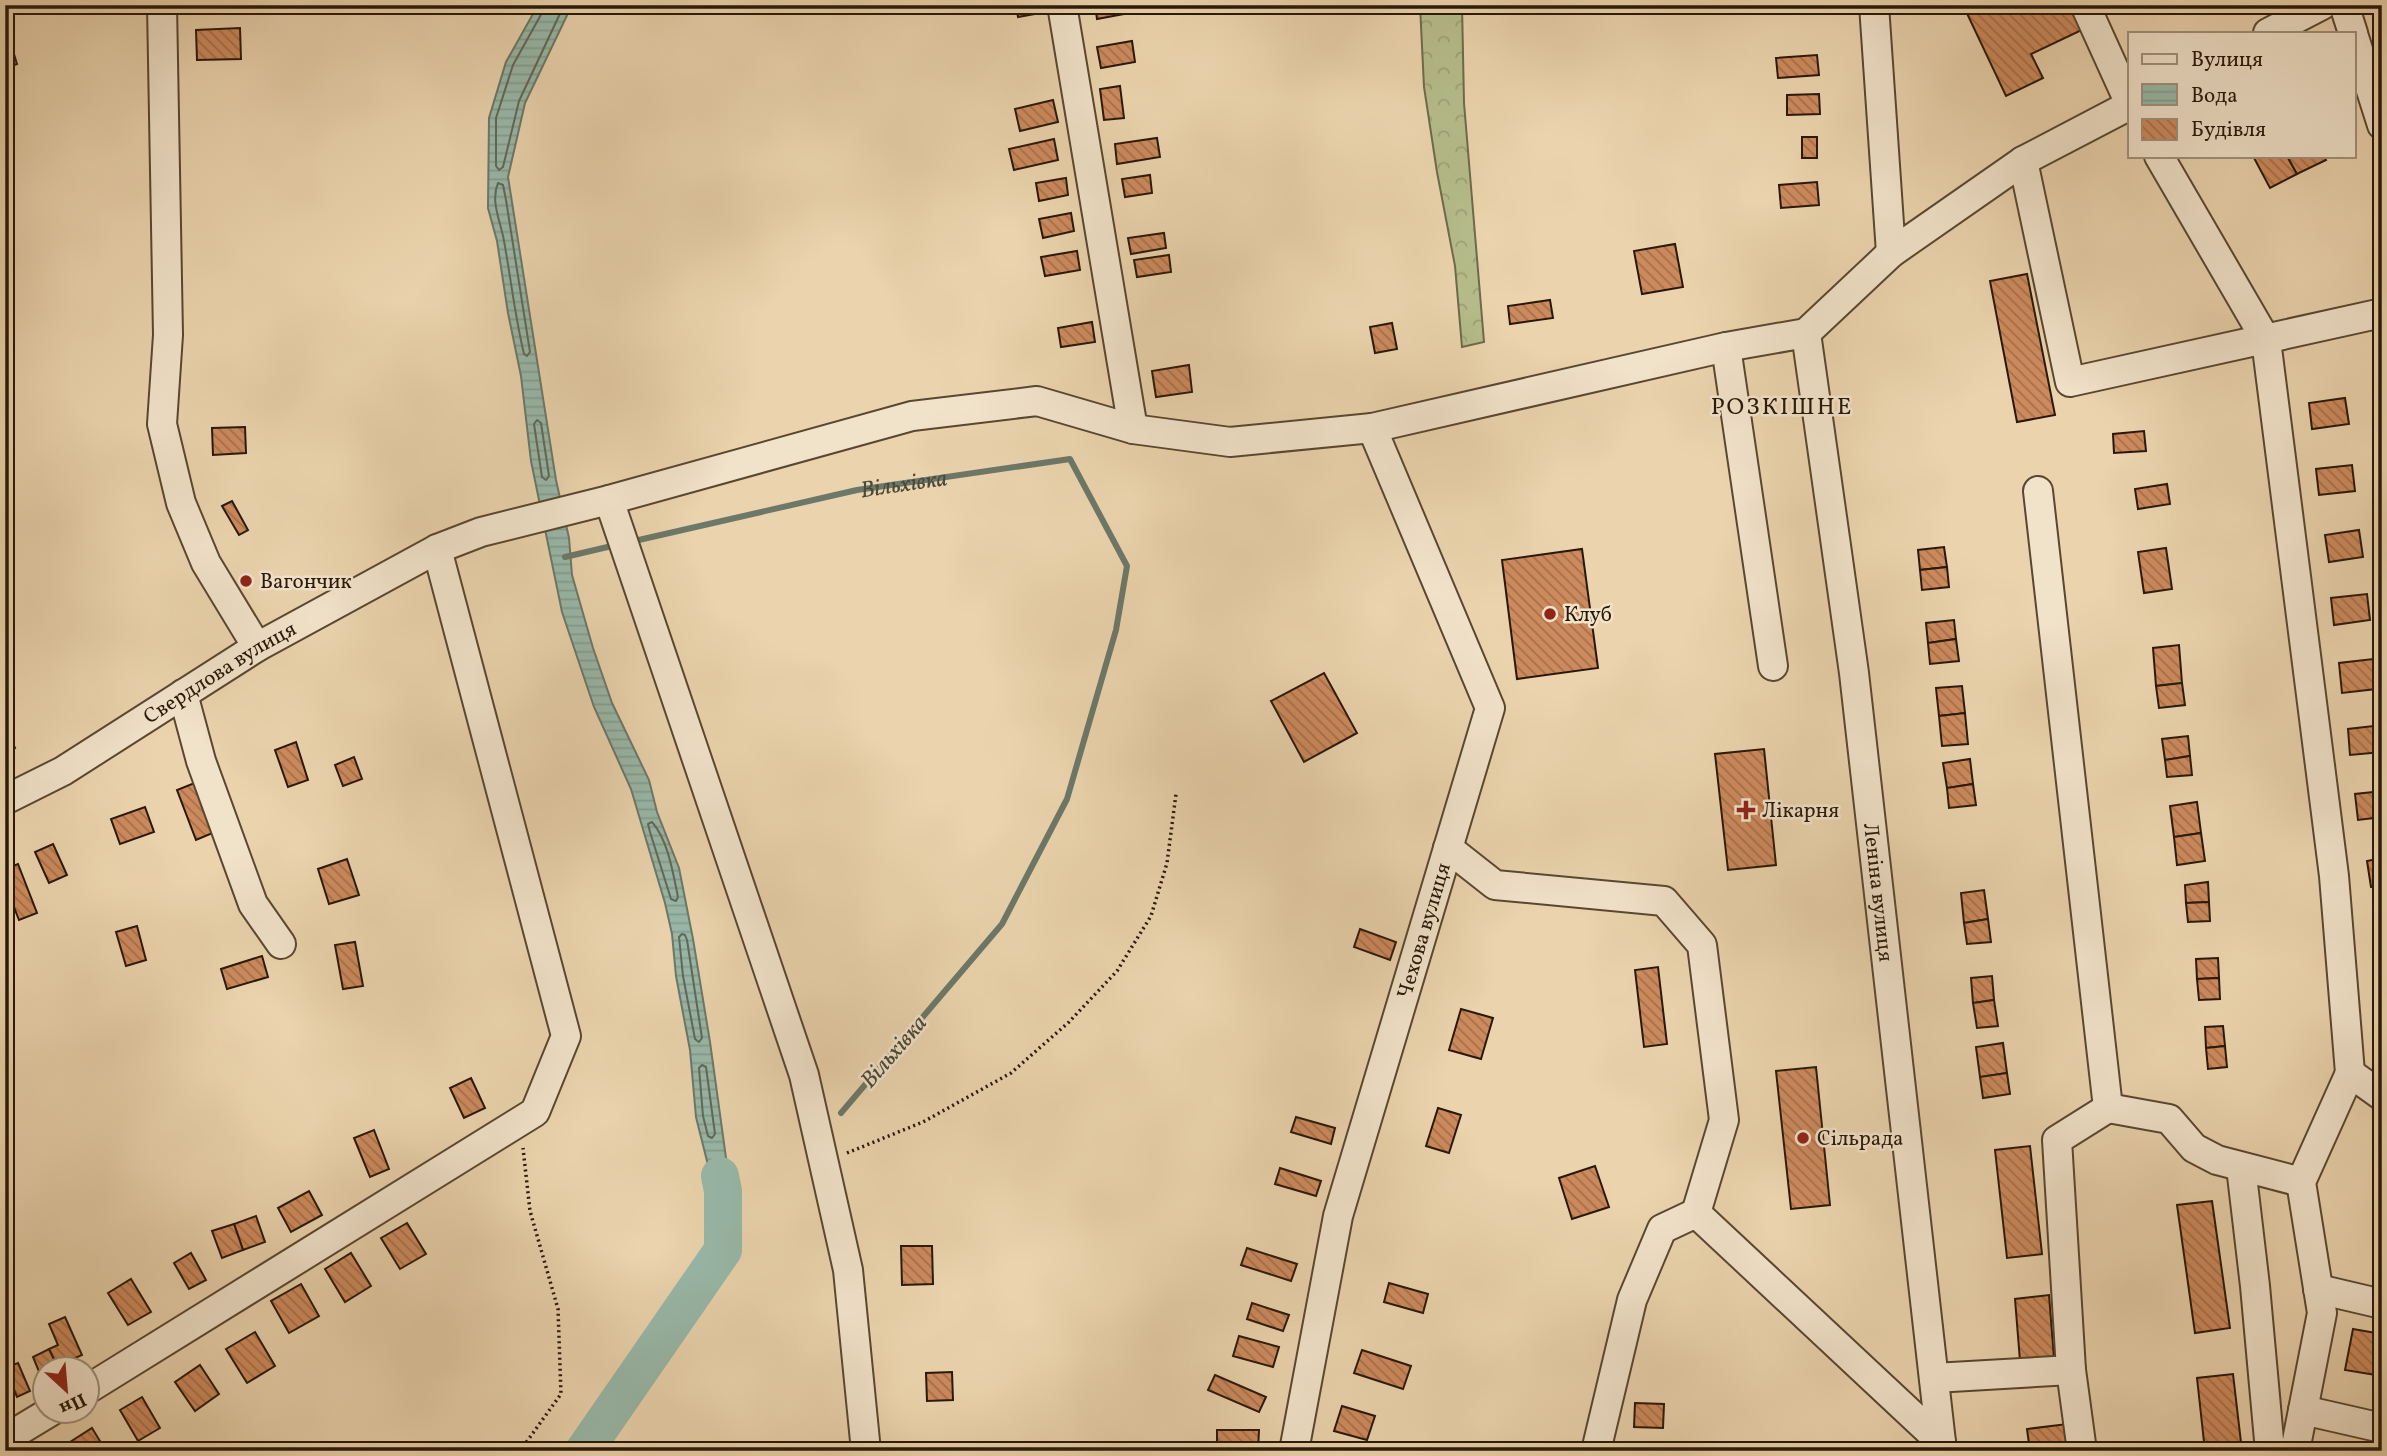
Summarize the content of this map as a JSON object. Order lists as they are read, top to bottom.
{
  "streets": {
    "street": ["Свердлова вулиця", "Леніна вулиця", "Чехова вулиця"]
  },
  "crossings": [
    ["Свердлова вулиця", "Леніна вулиця"],
    ["Свердлова вулиця", "Чехова вулиця"]
  ],
  "districts": ["РОЗКІШНЕ"],
  "water": ["Вільхівка"],
  "places": {
    "other": ["Вагончик", "Клуб", "Сільрада"],
    "health": ["Лікарня"]
  },
  "legend": ["Вулиця", "Вода", "Будівля"],
  "north": "bottom right"
}
